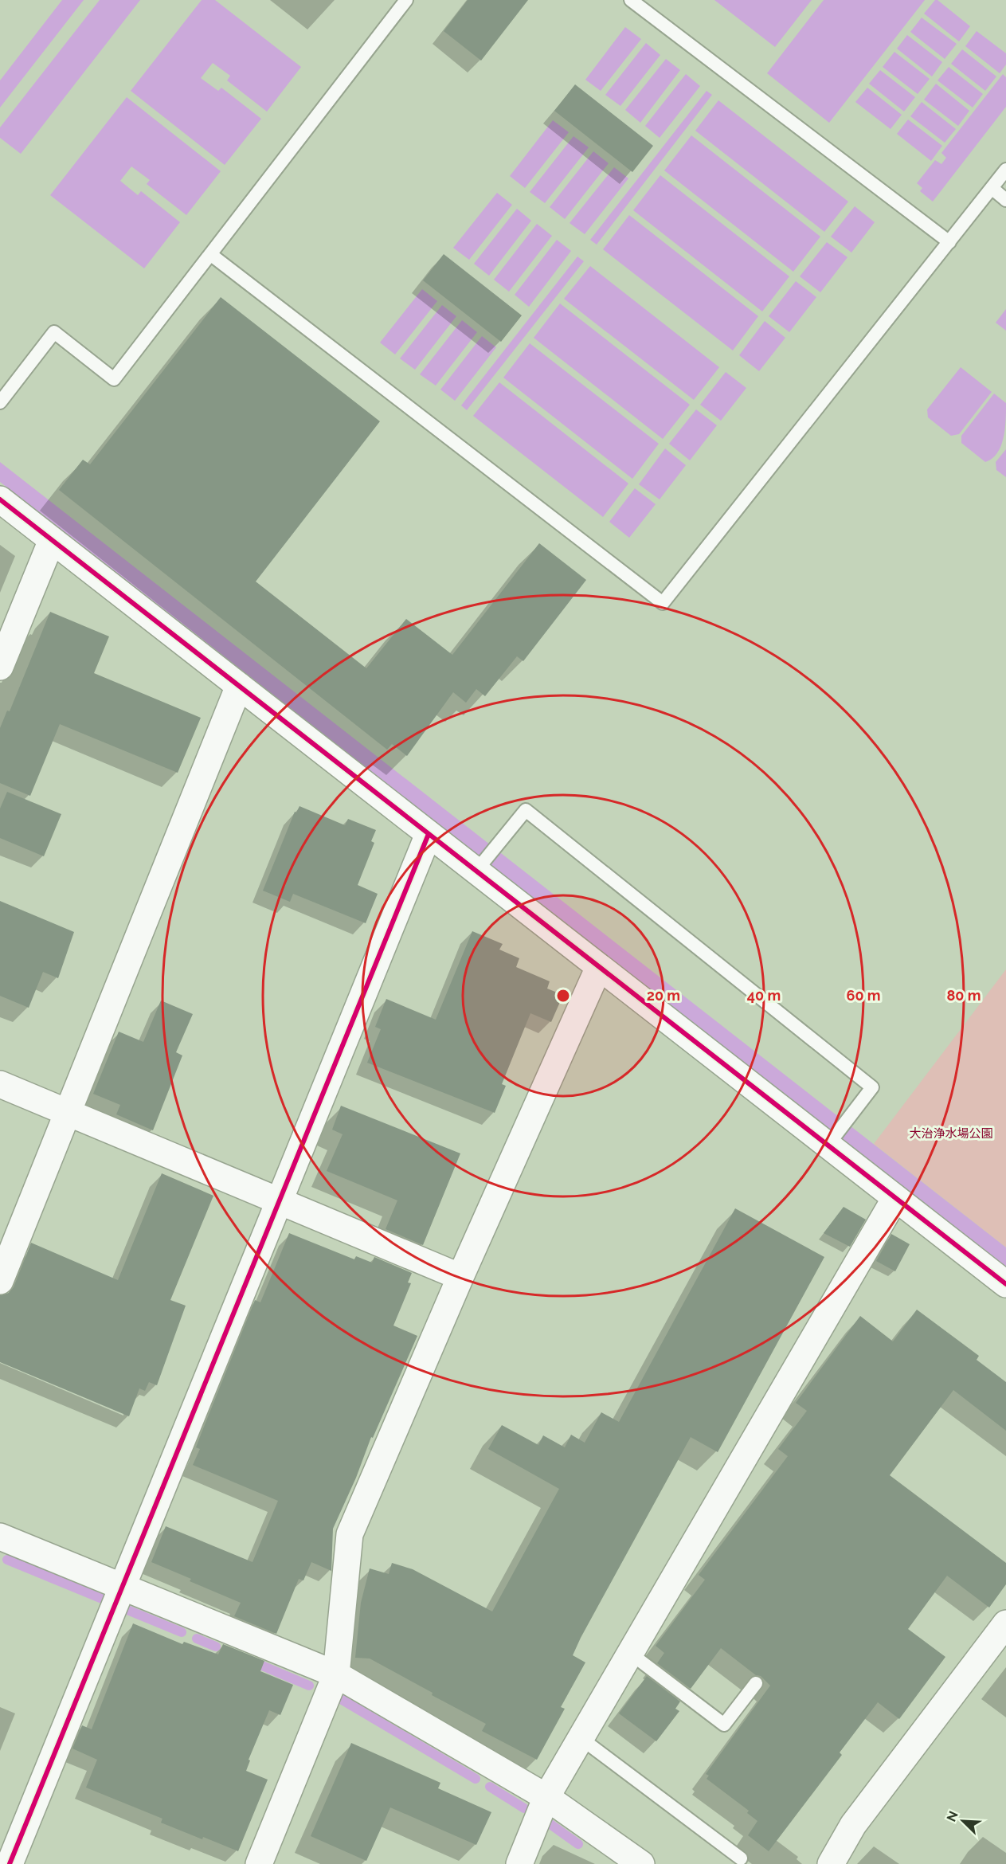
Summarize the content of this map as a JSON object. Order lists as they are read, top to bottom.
{
  "parks": ["大治浄水場公園"],
  "north": "top left",
  "rings": [
    "20 m",
    "40 m",
    "60 m",
    "80 m"
  ]
}
